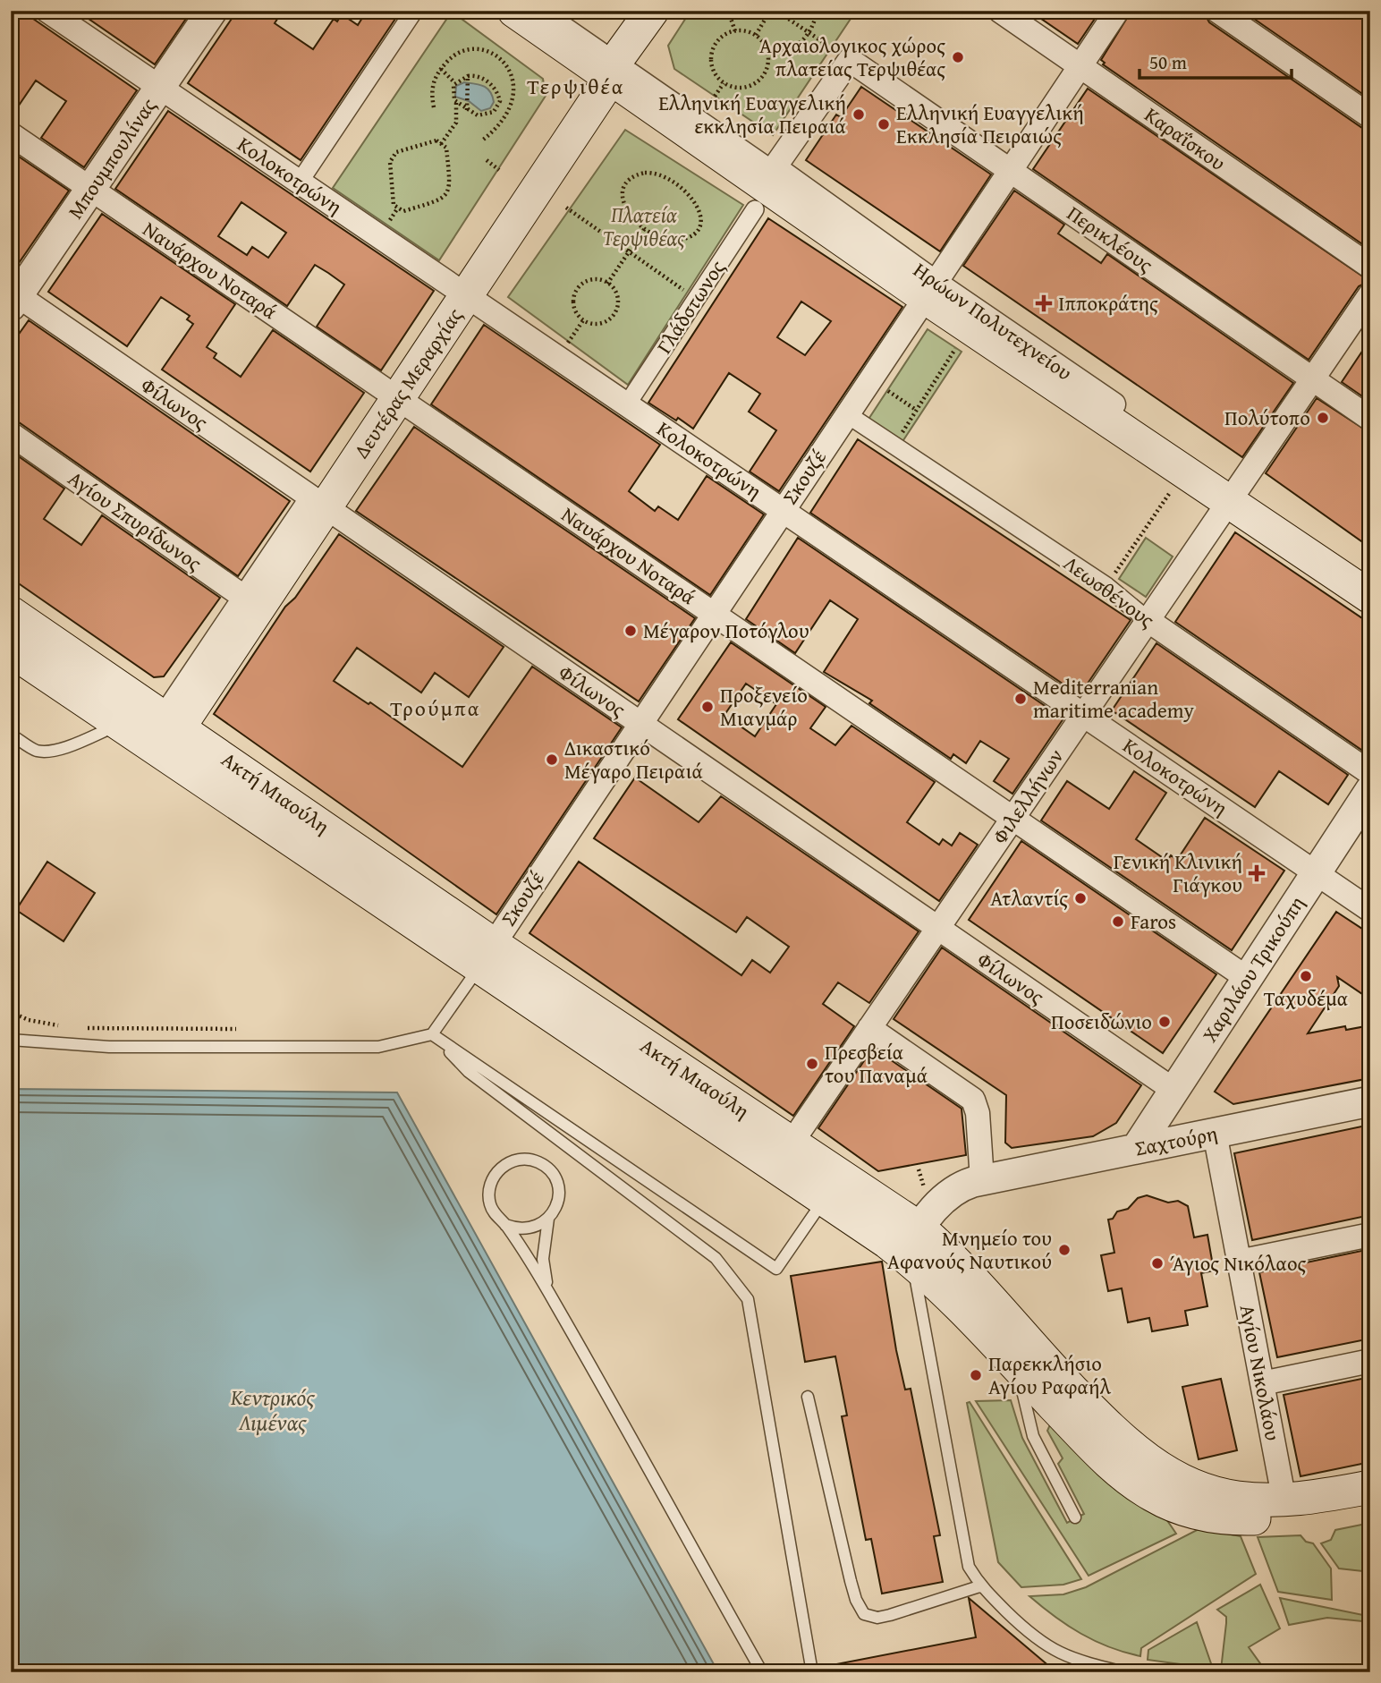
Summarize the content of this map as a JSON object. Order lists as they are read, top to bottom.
{
  "streets": {
    "main road": ["Ηρώων Πολυτεχνείου", "Δευτέρας Μεραρχίας", "Ακτή Μιαούλη"],
    "street": [
      "Καραΐσκου",
      "Μπουμπουλίνας",
      "Κολοκοτρώνη",
      "Περικλέους",
      "Ναυάρχου Νοταρά",
      "Γλάδστωνος",
      "Φίλωνος",
      "Σκουζέ",
      "Αγίου Σπυρίδωνος",
      "Λεωσθένους",
      "Φιλελλήνων",
      "Χαριλάου Τρικούπη",
      "Σαχτούρη",
      "Αγίου Νικολάου"
    ]
  },
  "crossings": [
    ["Καραΐσκου", "Σκουζέ"],
    ["Μπουμπουλίνας", "Κολοκοτρώνη"],
    ["Μπουμπουλίνας", "Ναυάρχου Νοταρά"],
    ["Μπουμπουλίνας", "Φίλωνος"],
    ["Κολοκοτρώνη", "Γλάδστωνος"],
    ["Κολοκοτρώνη", "Δευτέρας Μεραρχίας"],
    ["Κολοκοτρώνη", "Σκουζέ"],
    ["Κολοκοτρώνη", "Φιλελλήνων"],
    ["Κολοκοτρώνη", "Χαριλάου Τρικούπη"],
    ["Περικλέους", "Γλάδστωνος"],
    ["Περικλέους", "Σκουζέ"],
    ["Περικλέους", "Φιλελλήνων"],
    ["Ναυάρχου Νοταρά", "Δευτέρας Μεραρχίας"],
    ["Ναυάρχου Νοταρά", "Σκουζέ"],
    ["Ναυάρχου Νοταρά", "Φιλελλήνων"],
    ["Ναυάρχου Νοταρά", "Χαριλάου Τρικούπη"],
    ["Ηρώων Πολυτεχνείου", "Σκουζέ"],
    ["Ηρώων Πολυτεχνείου", "Φιλελλήνων"],
    ["Δευτέρας Μεραρχίας", "Φίλωνος"],
    ["Δευτέρας Μεραρχίας", "Αγίου Σπυρίδωνος"],
    ["Δευτέρας Μεραρχίας", "Ακτή Μιαούλη"],
    ["Φίλωνος", "Σκουζέ"],
    ["Φίλωνος", "Φιλελλήνων"],
    ["Φίλωνος", "Χαριλάου Τρικούπη"],
    ["Σκουζέ", "Λεωσθένους"],
    ["Σκουζέ", "Ακτή Μιαούλη"],
    ["Λεωσθένους", "Φιλελλήνων"],
    ["Ακτή Μιαούλη", "Φιλελλήνων"],
    ["Ακτή Μιαούλη", "Σαχτούρη"],
    ["Ακτή Μιαούλη", "Αγίου Νικολάου"],
    ["Χαριλάου Τρικούπη", "Σαχτούρη"],
    ["Σαχτούρη", "Αγίου Νικολάου"]
  ],
  "districts": ["Τερψιθέα", "Τρούμπα"],
  "water": ["Κεντρικός Λιμένας"],
  "parks": ["Πλατεία Τερψιθέας"],
  "places": {
    "other": [
      "Αρχαιολογικος χώρος πλατείας Τερψιθέας",
      "Ελληνική Ευαγγελική εκκλησία Πειραιά",
      "Ελληνική Ευαγγελική Εκκλησία Πειραιώς",
      "Πολύτοπο",
      "Μέγαρον Ποτόγλου",
      "Mediterranian maritime academy",
      "Προξενείο Μιανμάρ",
      "Δικαστικό Μέγαρο Πειραιά",
      "Ατλαντίς",
      "Faros",
      "Ταχυδέμα",
      "Ποσειδώνιο",
      "Πρεσβεία του Παναμά",
      "Μνημείο του Αφανούς Ναυτικού",
      "Άγιος Νικόλαος",
      "Παρεκκλήσιο Αγίου Ραφαήλ"
    ],
    "health": ["Ιπποκράτης", "Γενική Κλινική Γιάγκου"]
  },
  "scale_bar": "50 m"
}
